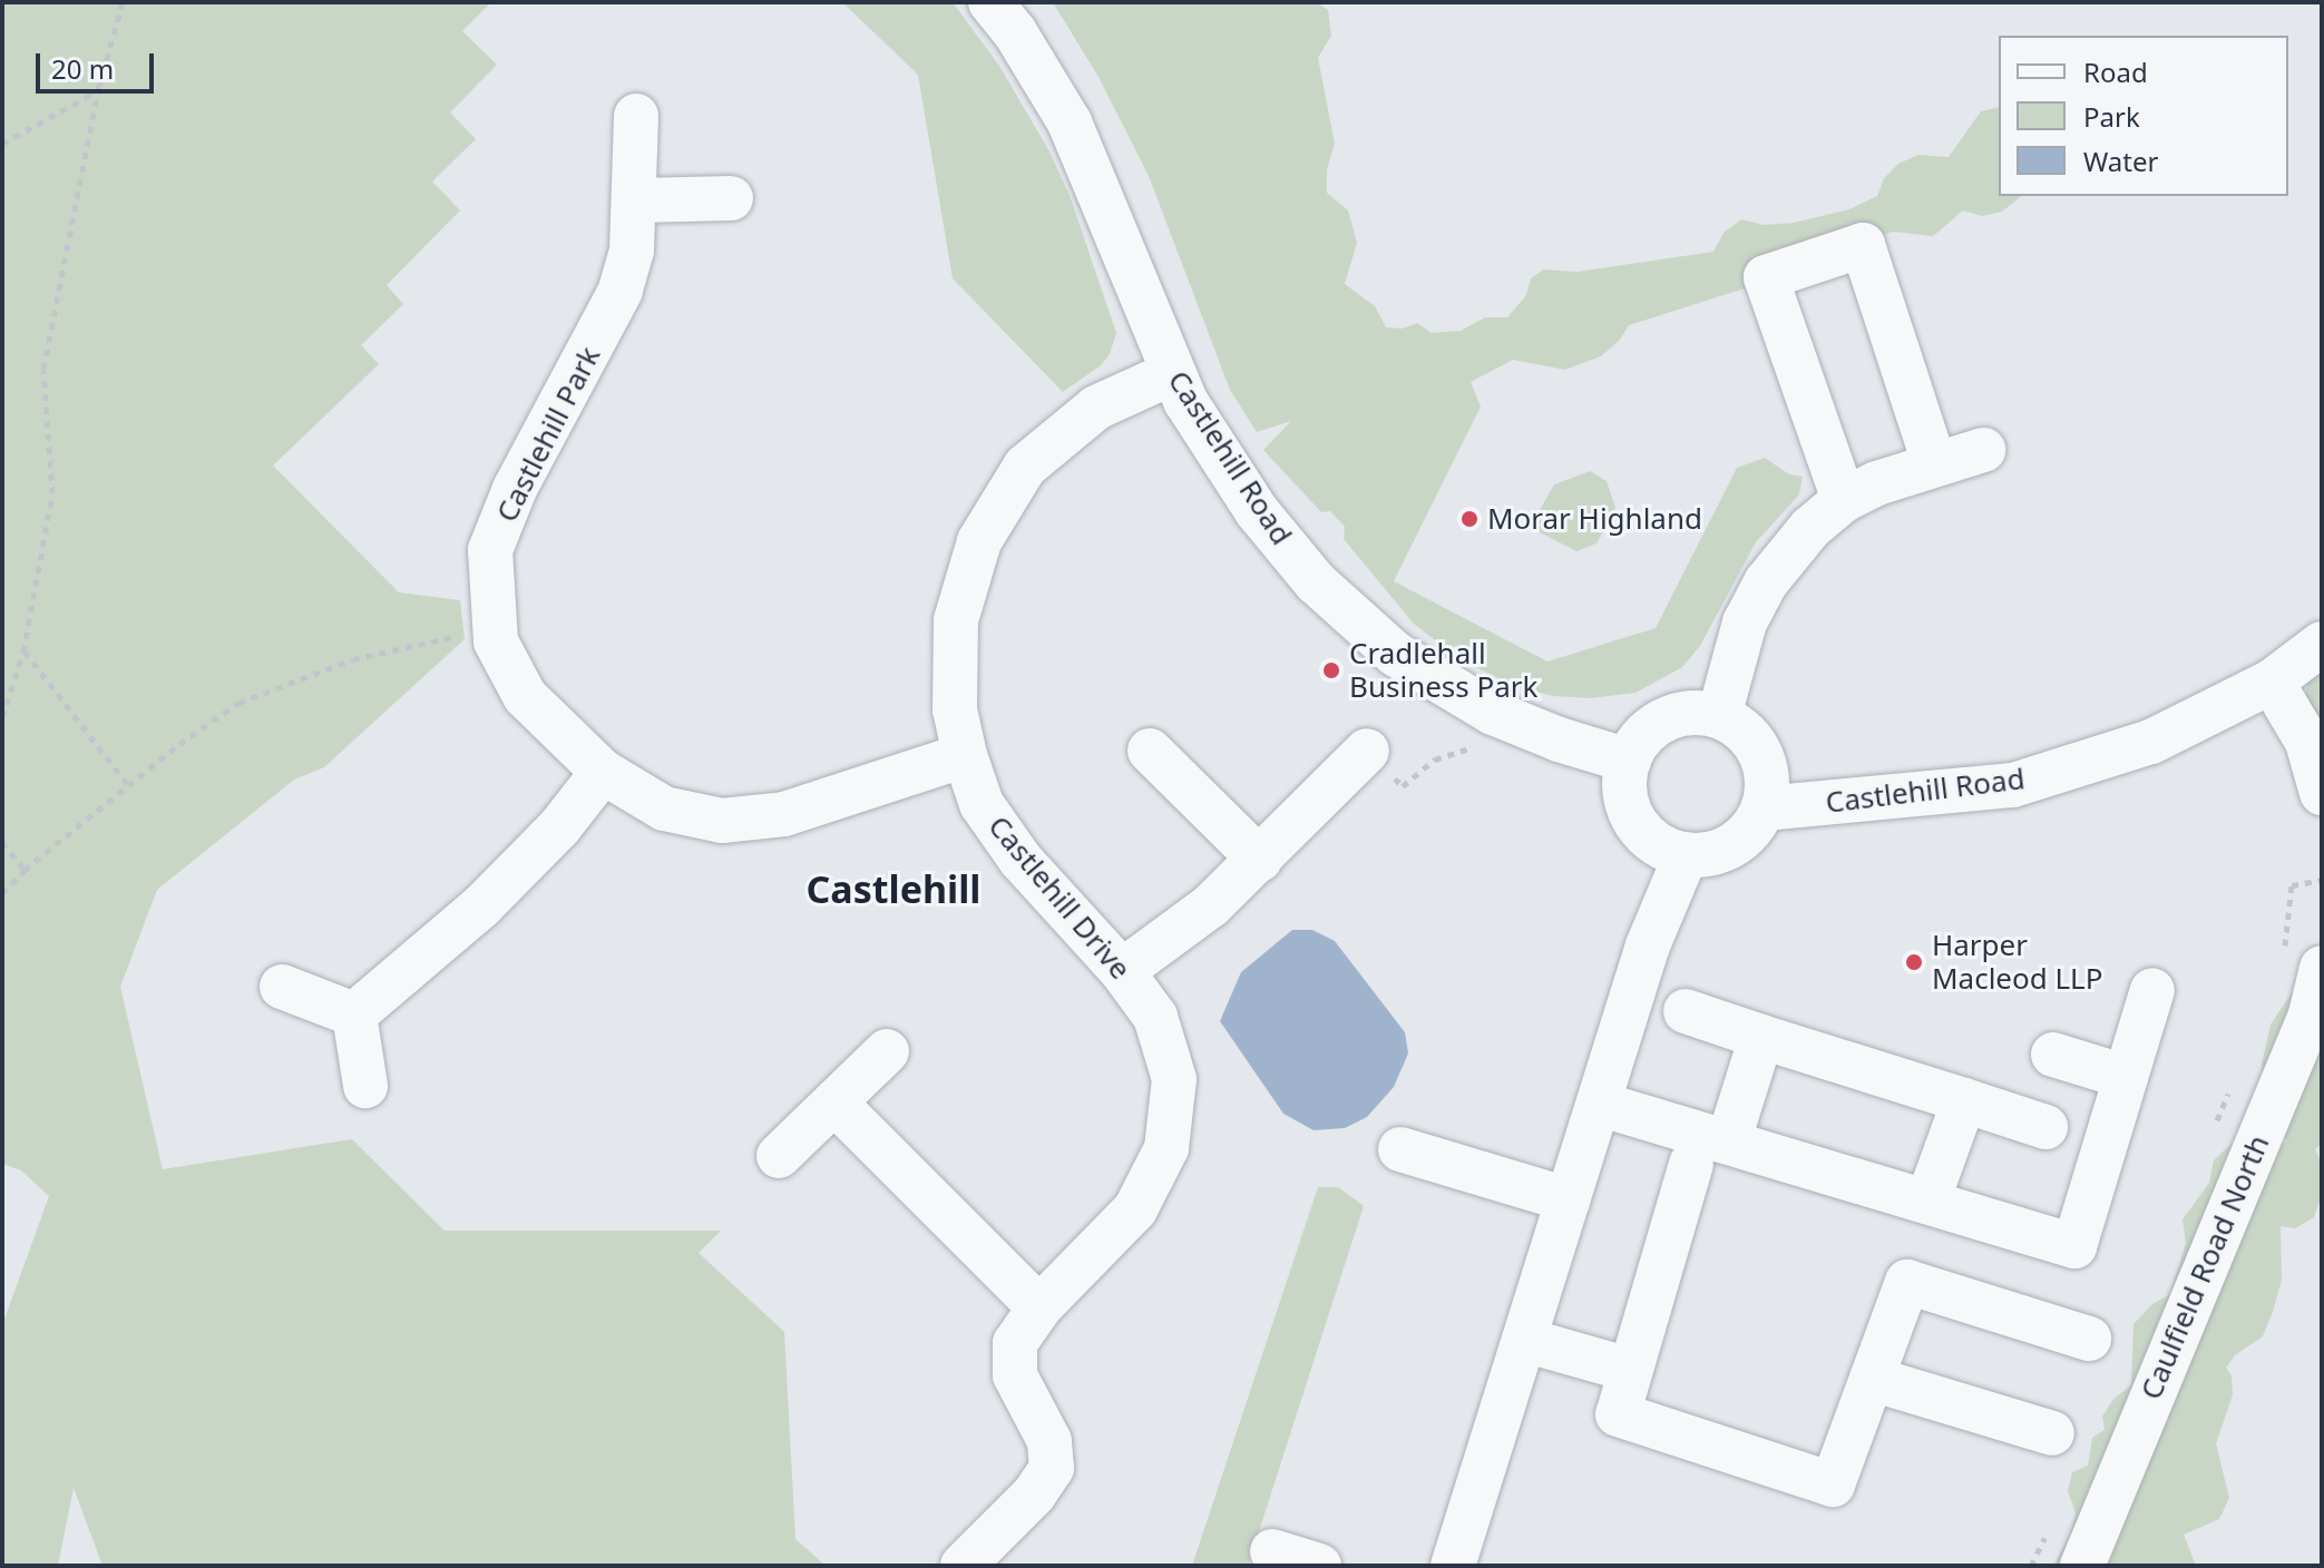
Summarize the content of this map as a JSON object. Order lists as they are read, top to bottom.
{
  "streets": {
    "street": [
      "Castlehill Park",
      "Castlehill Road",
      "Castlehill Drive",
      "Caulfield Road North"
    ]
  },
  "crossings": [
    ["Castlehill Park", "Castlehill Drive"],
    ["Castlehill Road", "Castlehill Drive"]
  ],
  "districts": ["Castlehill"],
  "places": ["Morar Highland", "Cradlehall Business Park", "Harper Macleod LLP"],
  "legend": ["Road", "Park", "Water"],
  "scale_bar": "20 m"
}
